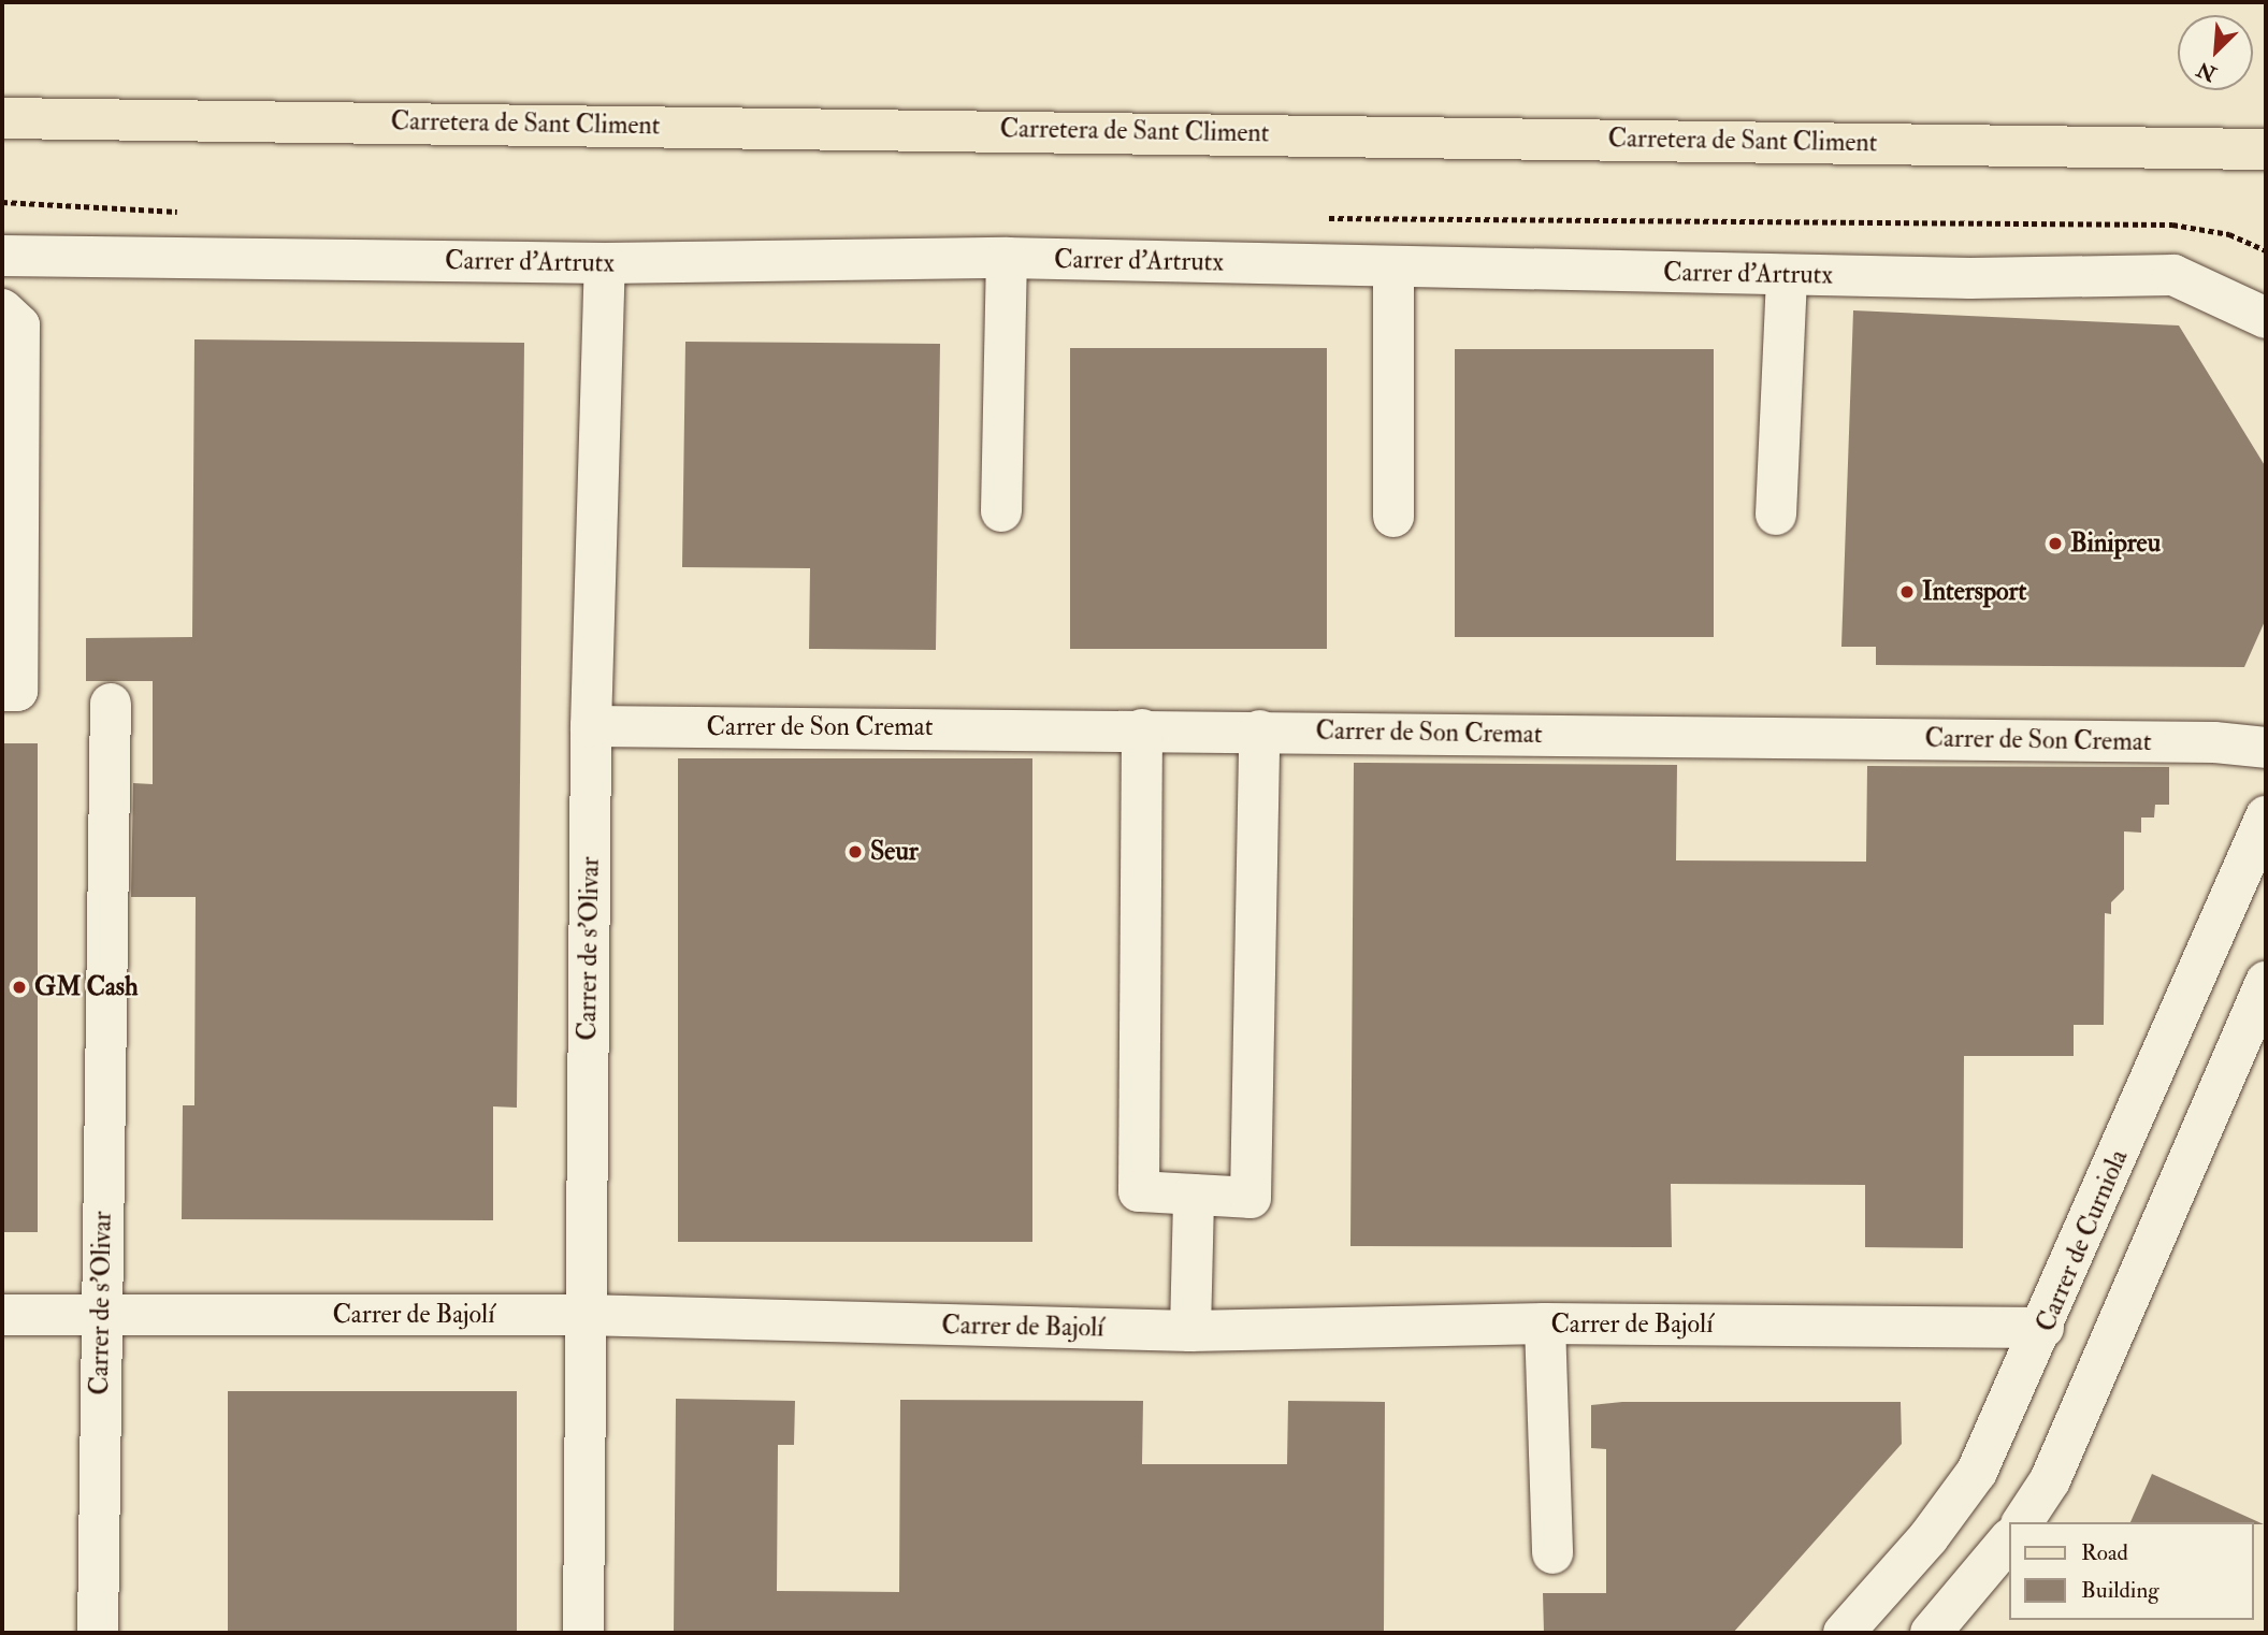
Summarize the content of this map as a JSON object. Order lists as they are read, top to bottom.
{
  "streets": {
    "main road": ["Carretera de Sant Climent"],
    "street": [
      "Carrer d'Artrutx",
      "Carrer de Son Cremat",
      "Carrer de s'Olivar",
      "Carrer de Curniola",
      "Carrer de Bajolí"
    ]
  },
  "crossings": [
    ["Carrer d'Artrutx", "Carrer de s'Olivar"],
    ["Carrer de Son Cremat", "Carrer de s'Olivar"],
    ["Carrer de s'Olivar", "Carrer de Bajolí"],
    ["Carrer de Curniola", "Carrer de Bajolí"]
  ],
  "places": [
    "Binipreu",
    "Intersport",
    "Seur",
    "GM Cash"
  ],
  "legend": ["Road", "Building"],
  "north": "bottom left"
}
